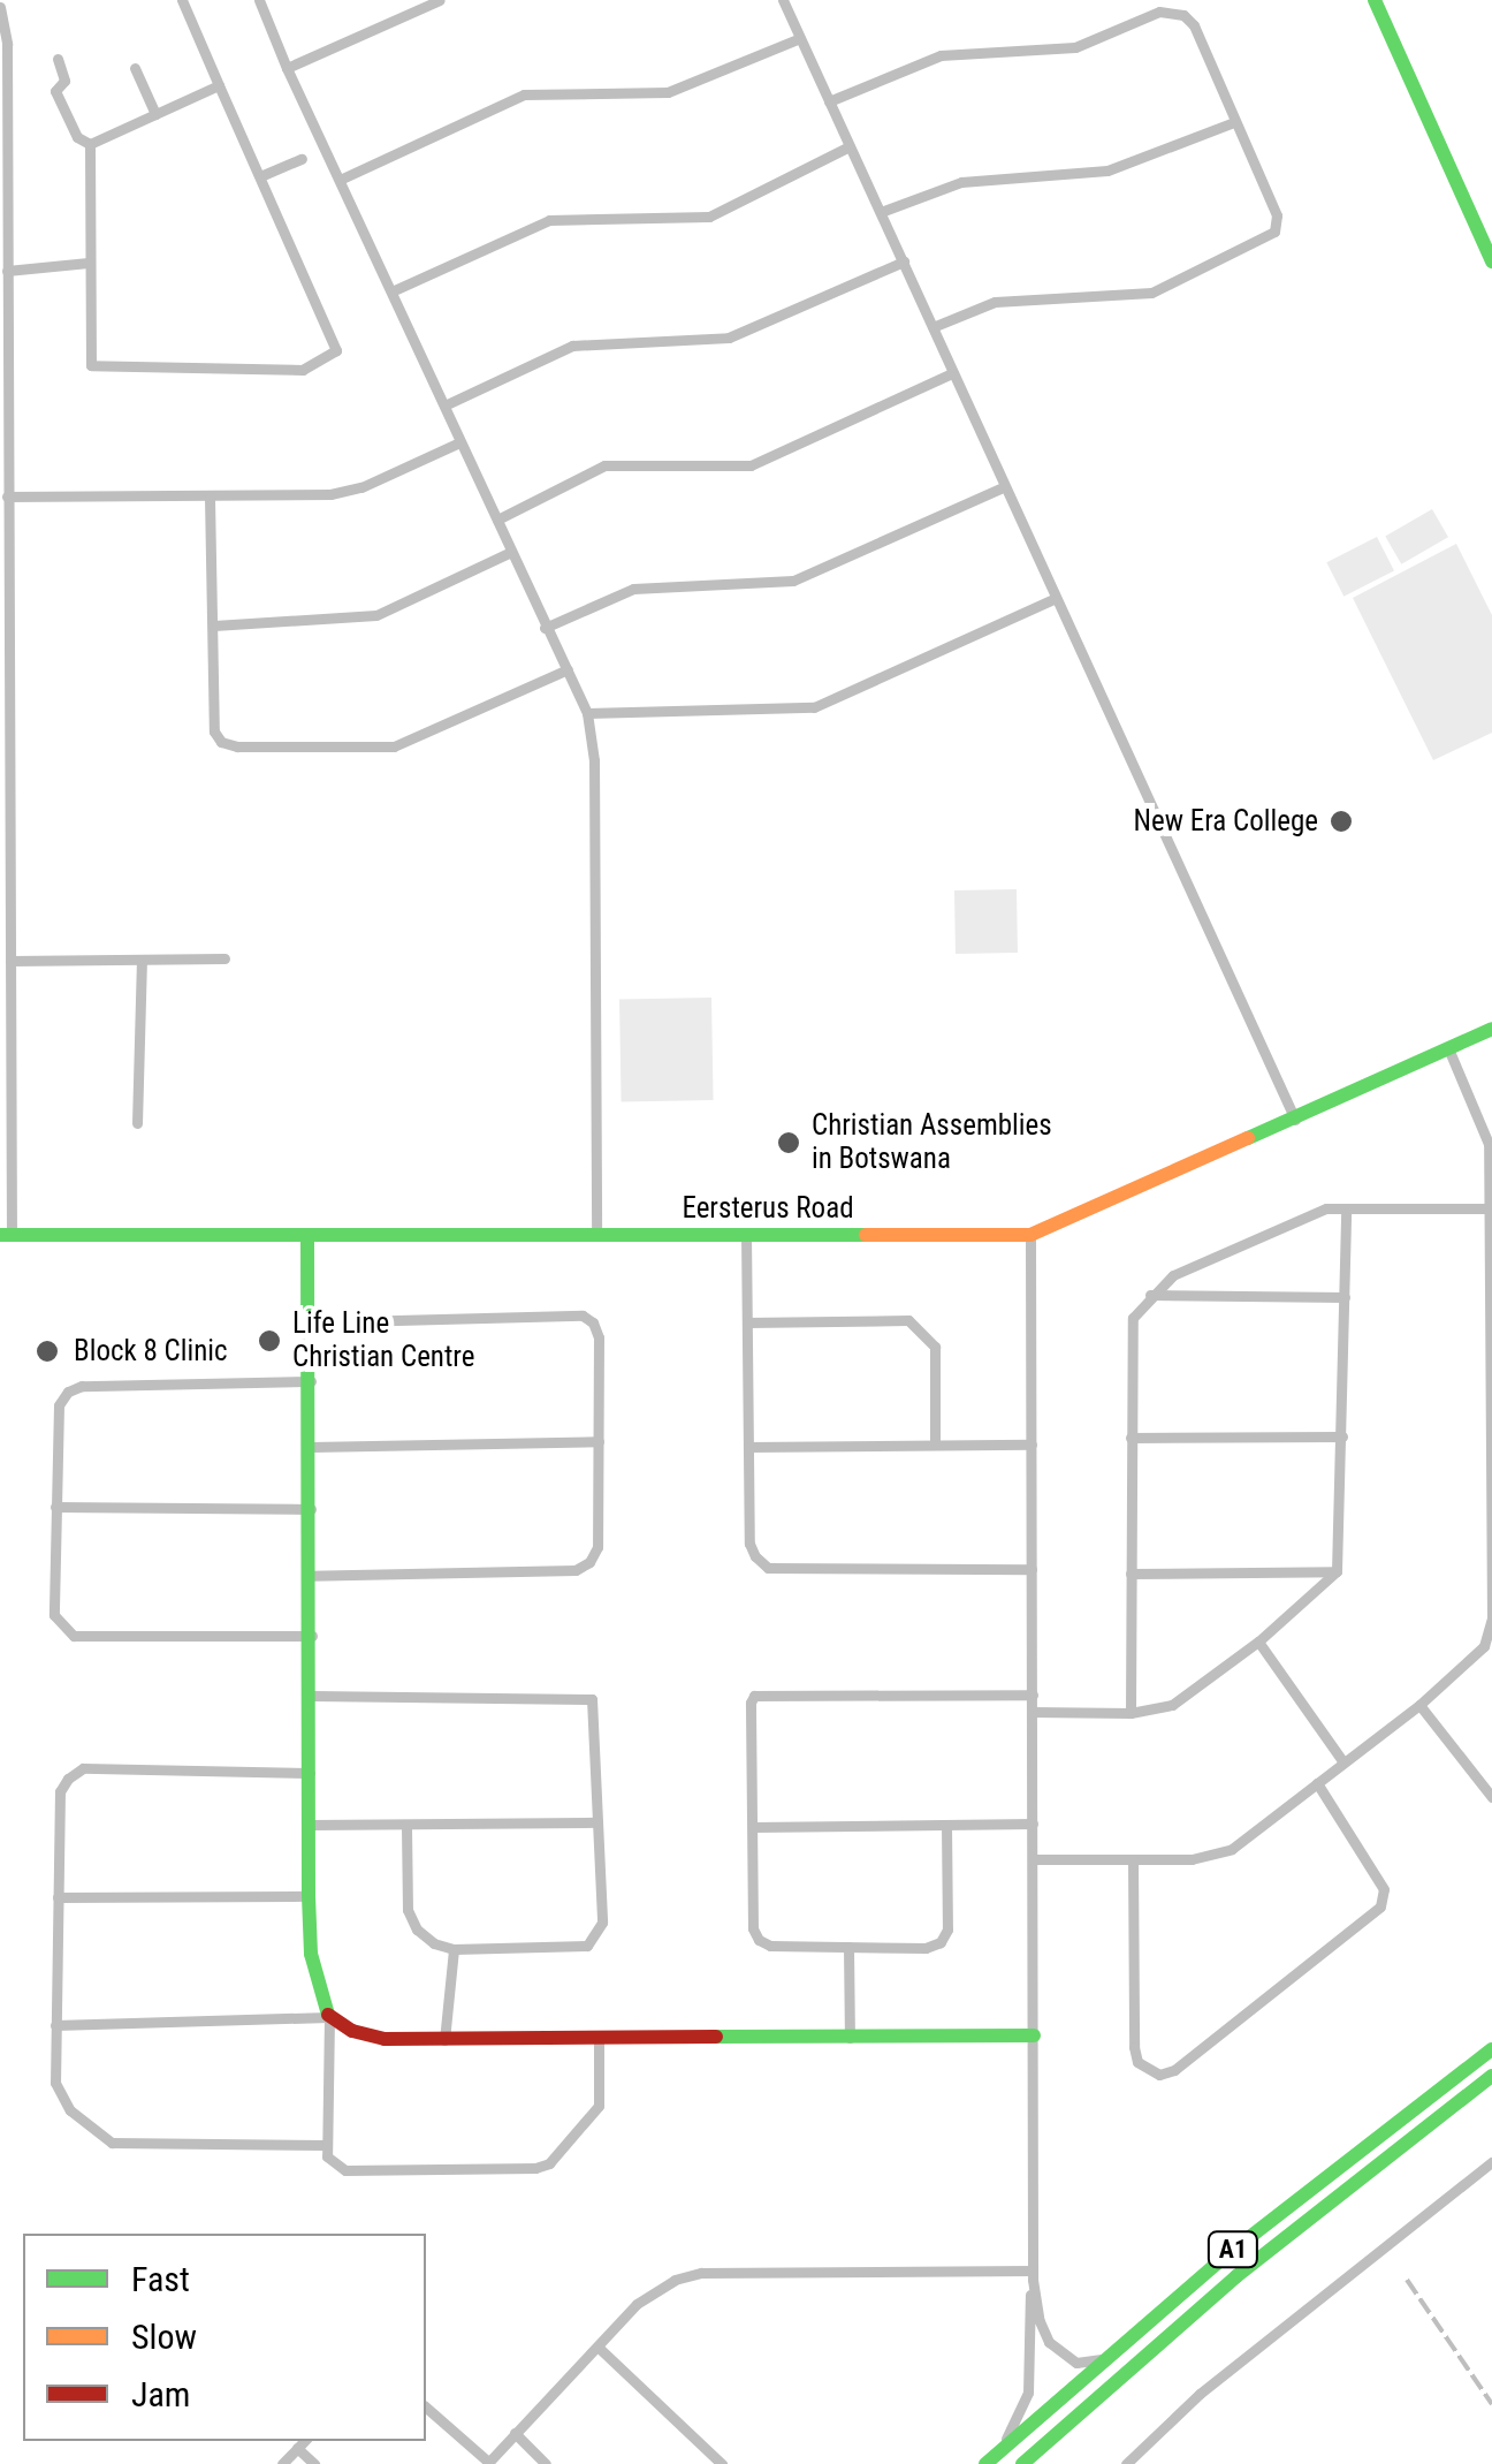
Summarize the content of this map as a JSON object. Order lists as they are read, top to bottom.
{
  "streets": {
    "main road": ["Eersterus Road", "A1"]
  },
  "places": [
    "New Era College",
    "Christian Assemblies in Botswana",
    "Life Line Christian Centre",
    "Block 8 Clinic"
  ],
  "legend": ["Fast", "Slow", "Jam"]
}
